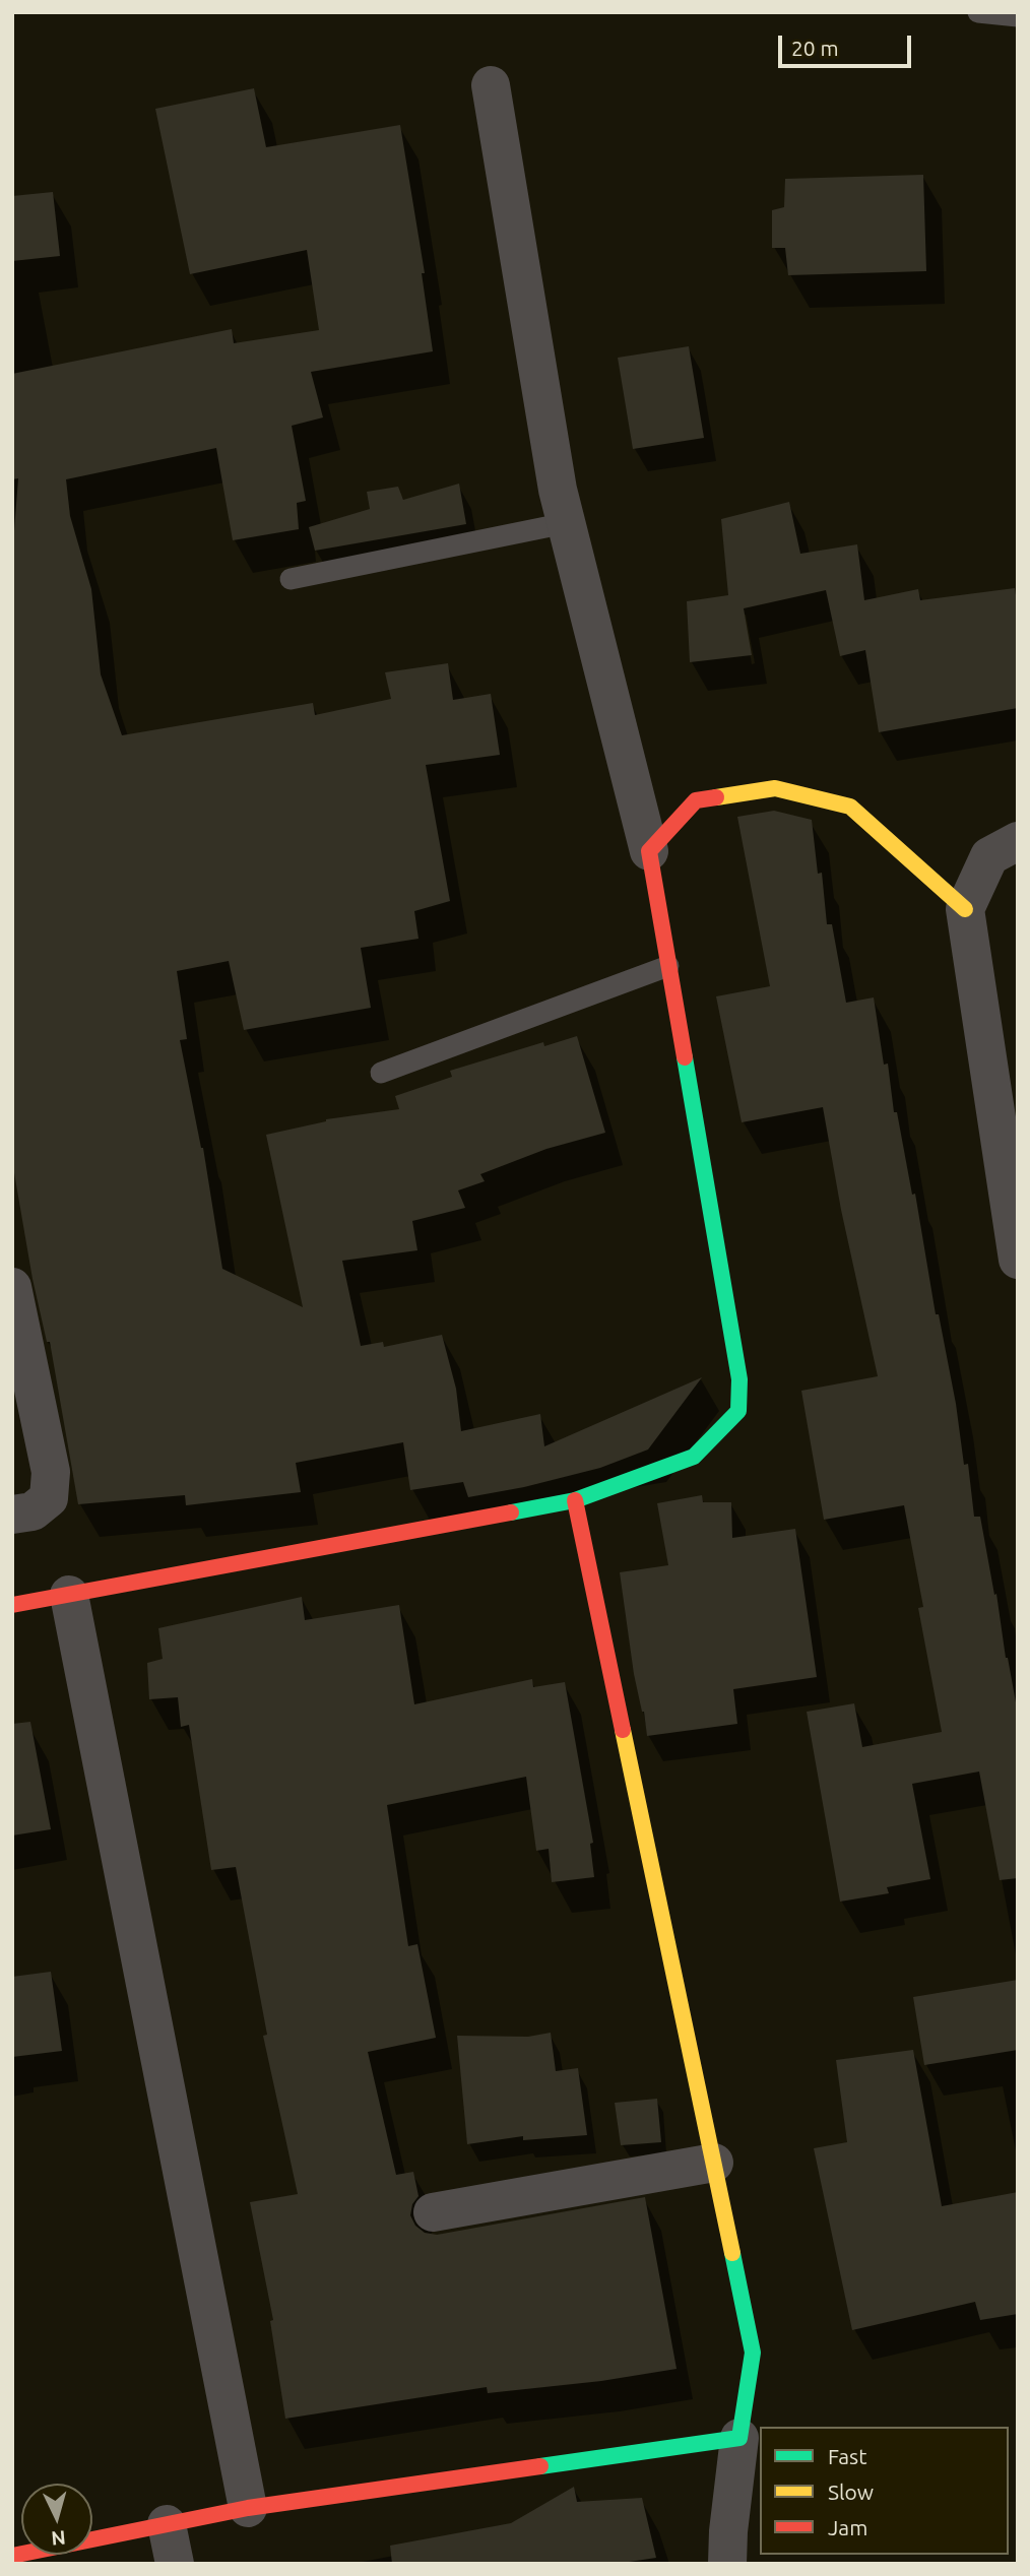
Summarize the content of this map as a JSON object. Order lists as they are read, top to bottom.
{
  "legend": ["Fast", "Slow", "Jam"],
  "scale_bar": "20 m",
  "north": "bottom"
}
